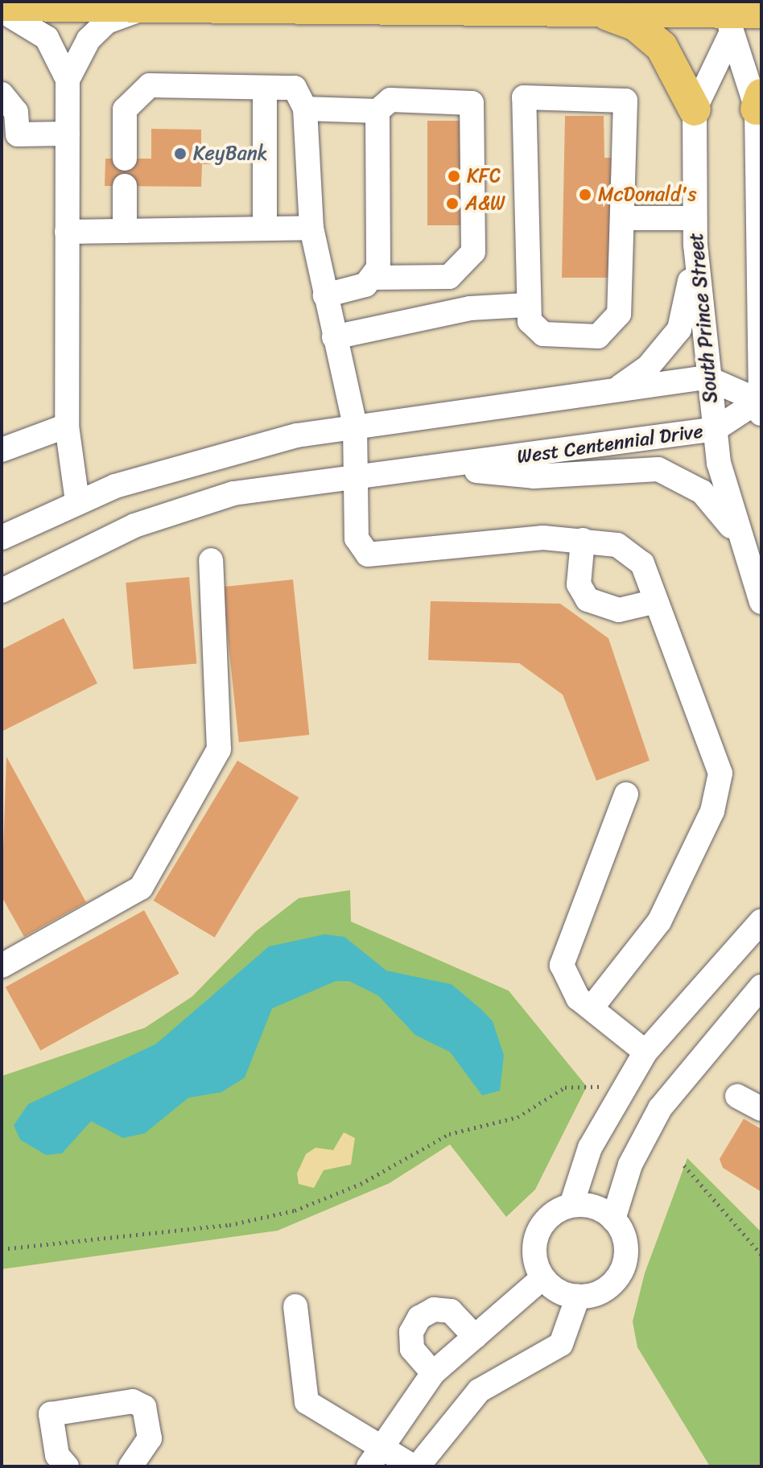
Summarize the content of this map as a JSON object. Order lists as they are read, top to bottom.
{
  "streets": {
    "street": ["South Prince Street", "West Centennial Drive"]
  },
  "crossings": [
    ["South Prince Street", "West Centennial Drive"]
  ],
  "places": [
    "KeyBank",
    "KFC",
    "McDonald's",
    "A&W"
  ]
}
